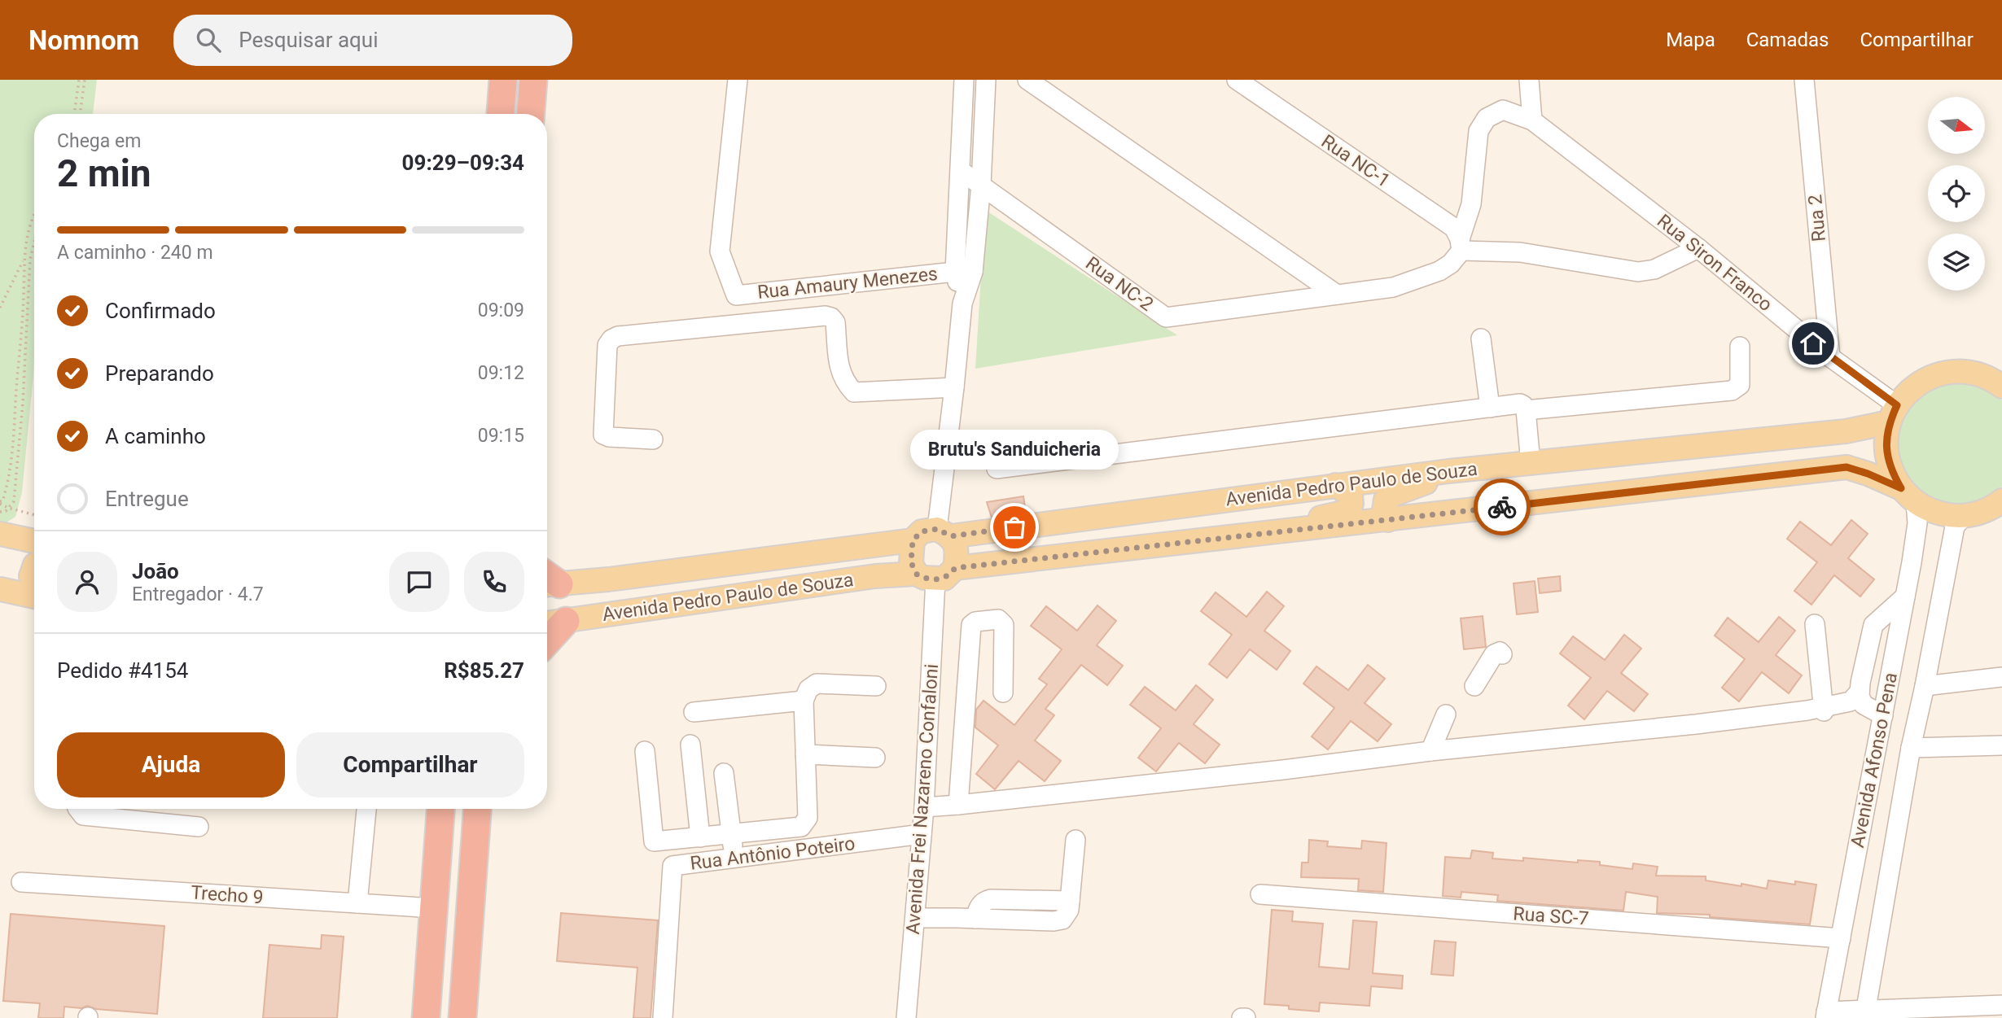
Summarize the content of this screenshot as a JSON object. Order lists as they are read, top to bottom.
{
  "streets": {
    "main road": ["Avenida Pedro Paulo de Souza"],
    "street": [
      "Rua NC-1",
      "Rua 2",
      "Rua Siron Franco",
      "Rua Amaury Menezes",
      "Rua NC-2",
      "Avenida Afonso Pena",
      "Avenida Frei Nazareno Confaloni",
      "Rua Antônio Poteiro",
      "Trecho 9",
      "Rua SC-7"
    ]
  },
  "crossings": [
    ["Rua NC-1", "Rua Siron Franco"],
    ["Rua NC-1", "Rua NC-2"],
    ["Rua 2", "Rua Siron Franco"],
    ["Rua Siron Franco", "Rua NC-2"],
    ["Rua Siron Franco", "Avenida Pedro Paulo de Souza"],
    ["Avenida Pedro Paulo de Souza", "Avenida Afonso Pena"],
    ["Avenida Pedro Paulo de Souza", "Avenida Frei Nazareno Confaloni"],
    ["Avenida Afonso Pena", "Rua SC-7"],
    ["Avenida Frei Nazareno Confaloni", "Rua Antônio Poteiro"]
  ],
  "places": ["Brutu's Sanduicheria"],
  "north": "right",
  "page": {
    "header": "Nomnom",
    "search": "Pesquisar aqui",
    "nav": ["Mapa", "Camadas", "Compartilhar"],
    "heading": ["2 min", "Chega em", "09:29–09:34"],
    "panel": [
      "João",
      "Entregador · 4.7",
      "Pedido #4154",
      "R$85.27"
    ],
    "bar": "A caminho · 240 m",
    "list": [
      ["Confirmado", "09:09"],
      ["Preparando", "09:12"],
      ["A caminho", "09:15"],
      "Entregue"
    ],
    "bubble": "Brutu's Sanduicheria",
    "buttons": ["Ajuda", "Compartilhar"]
  }
}
